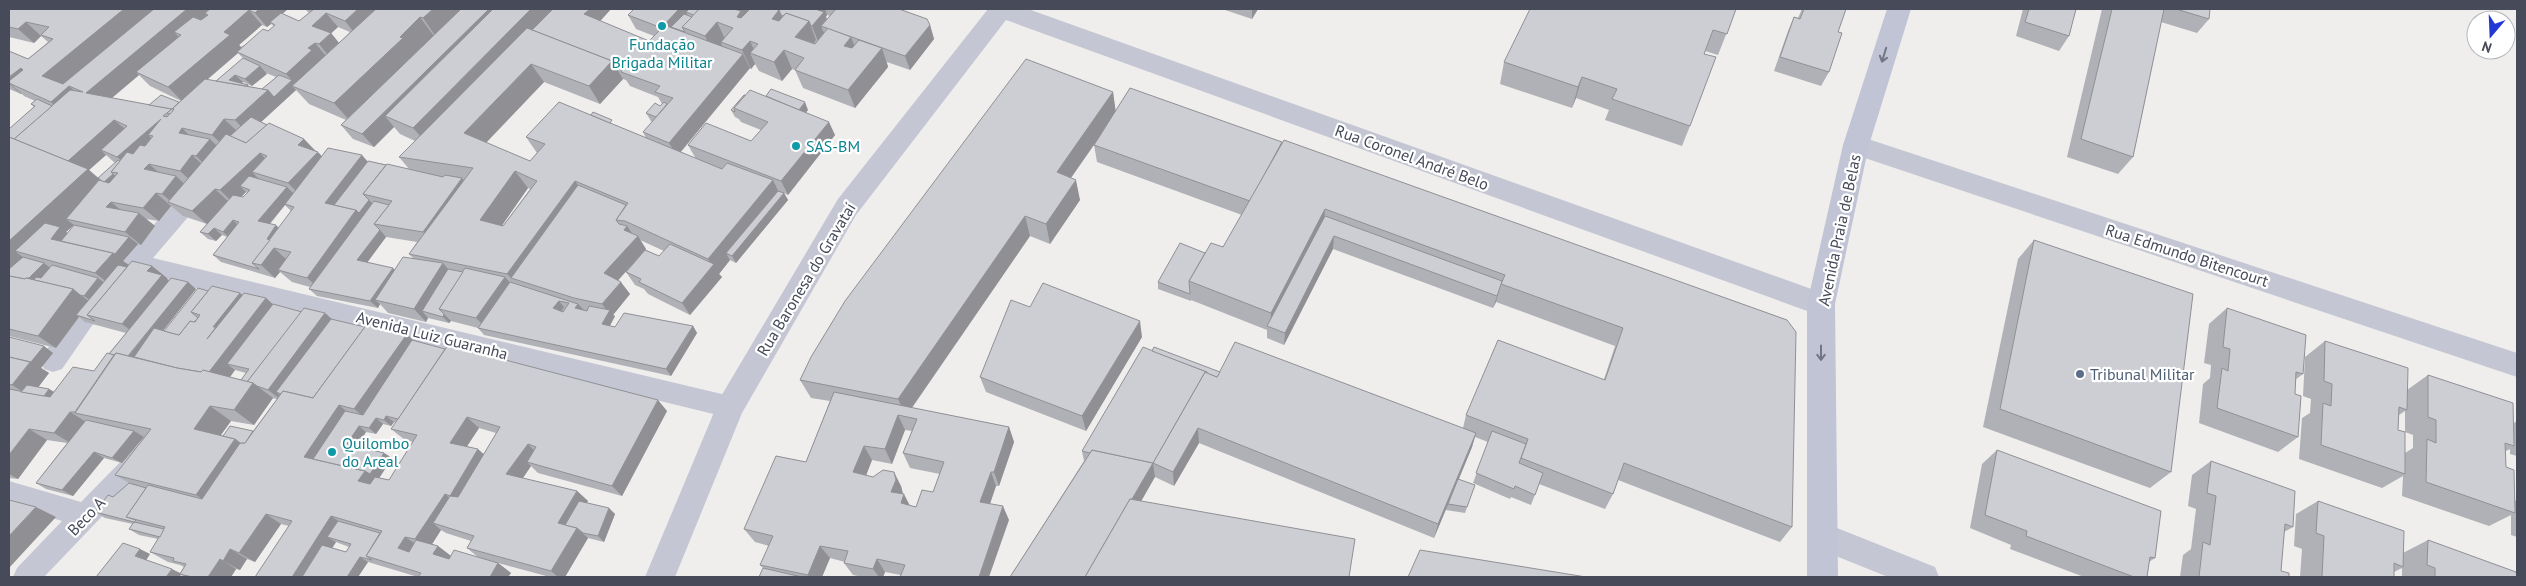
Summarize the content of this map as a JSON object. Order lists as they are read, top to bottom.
{
  "streets": {
    "main road": ["Avenida Praia de Belas"],
    "street": ["Rua Coronel André Belo", "Rua Edmundo Bitencourt", "Rua Baronesa do Gravataí"],
    "lane": ["Avenida Luiz Guaranha", "Beco A"]
  },
  "crossings": [
    ["Rua Coronel André Belo", "Avenida Praia de Belas"],
    ["Rua Coronel André Belo", "Rua Baronesa do Gravataí"],
    ["Avenida Praia de Belas", "Rua Edmundo Bitencourt"],
    ["Rua Baronesa do Gravataí", "Avenida Luiz Guaranha"]
  ],
  "one_way": ["Avenida Praia de Belas"],
  "places": [
    "Fundação Brigada Militar",
    "SAS-BM",
    "Tribunal Militar",
    "Quilombo do Areal"
  ],
  "north": "bottom"
}
